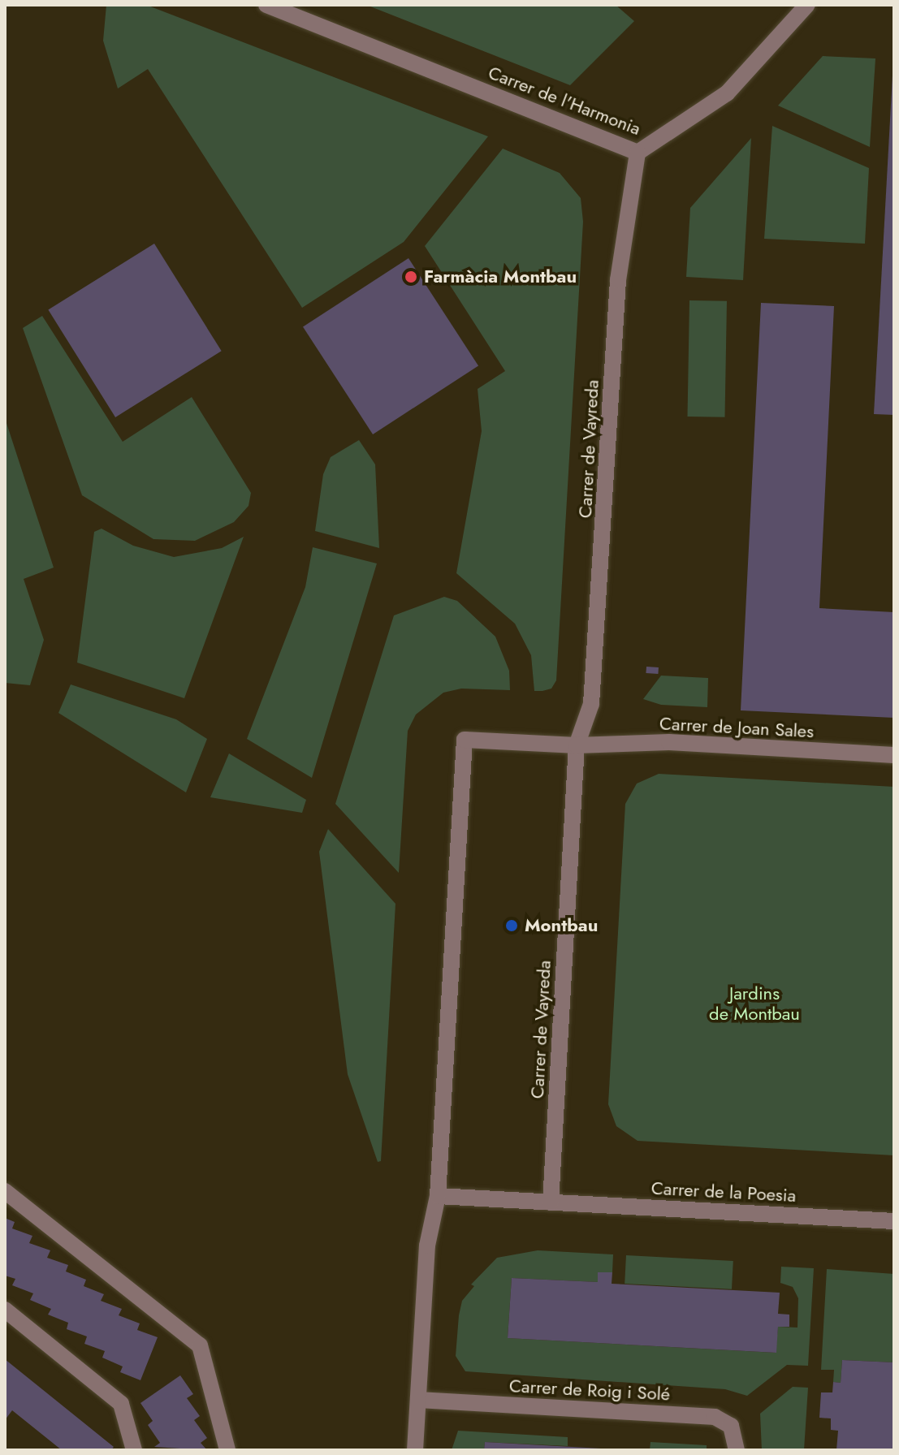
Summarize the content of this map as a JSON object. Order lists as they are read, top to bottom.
{
  "streets": {
    "street": [
      "Carrer de l'Harmonia",
      "Carrer de Vayreda",
      "Carrer de Joan Sales",
      "Carrer de la Poesia",
      "Carrer de Roig i Solé"
    ]
  },
  "crossings": [
    ["Carrer de l'Harmonia", "Carrer de Vayreda"],
    ["Carrer de Vayreda", "Carrer de Joan Sales"],
    ["Carrer de Vayreda", "Carrer de la Poesia"]
  ],
  "parks": ["Jardins de Montbau"],
  "places": ["Farmàcia Montbau", "Montbau"]
}
